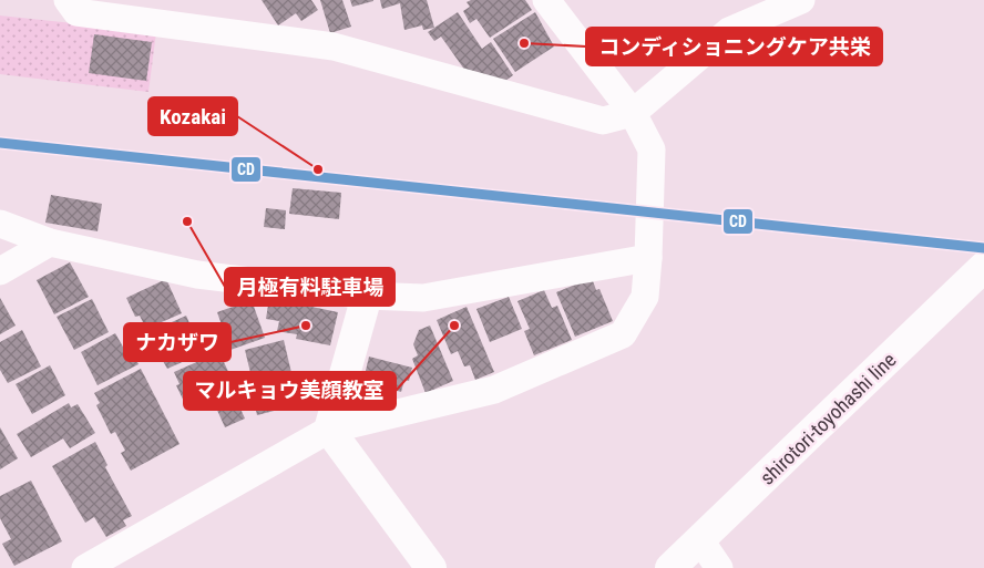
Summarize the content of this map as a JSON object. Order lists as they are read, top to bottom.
{
  "streets": {
    "main road": ["shirotori-toyohashi line"]
  },
  "places": [
    "コンディショニングケア共栄",
    "Kozakai",
    "月極有料駐車場",
    "ナカザワ",
    "マルキョウ美顔教室"
  ],
  "lines": ["transit line CD"]
}
